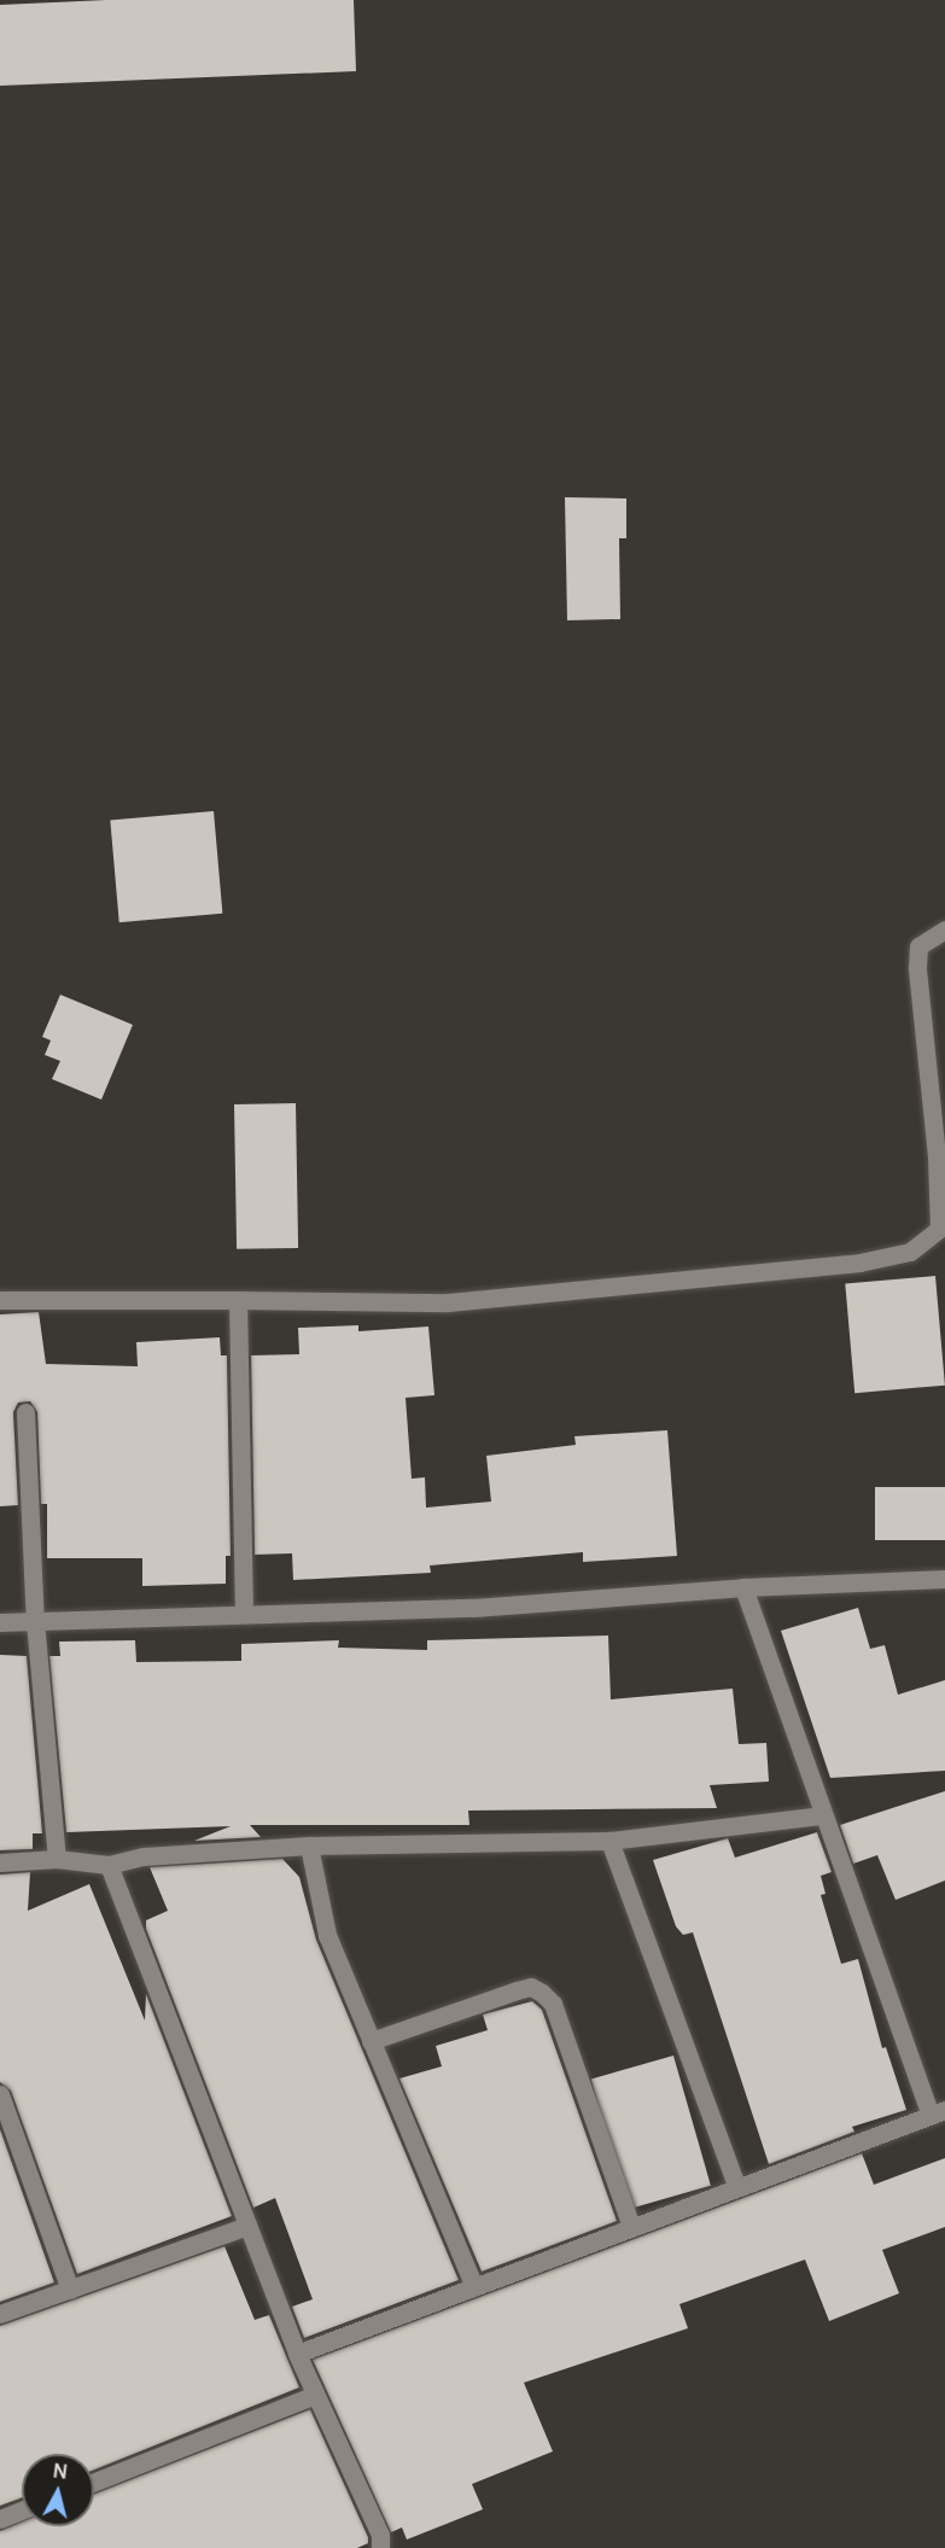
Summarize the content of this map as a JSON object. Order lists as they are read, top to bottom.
{
  "north": "top"
}
